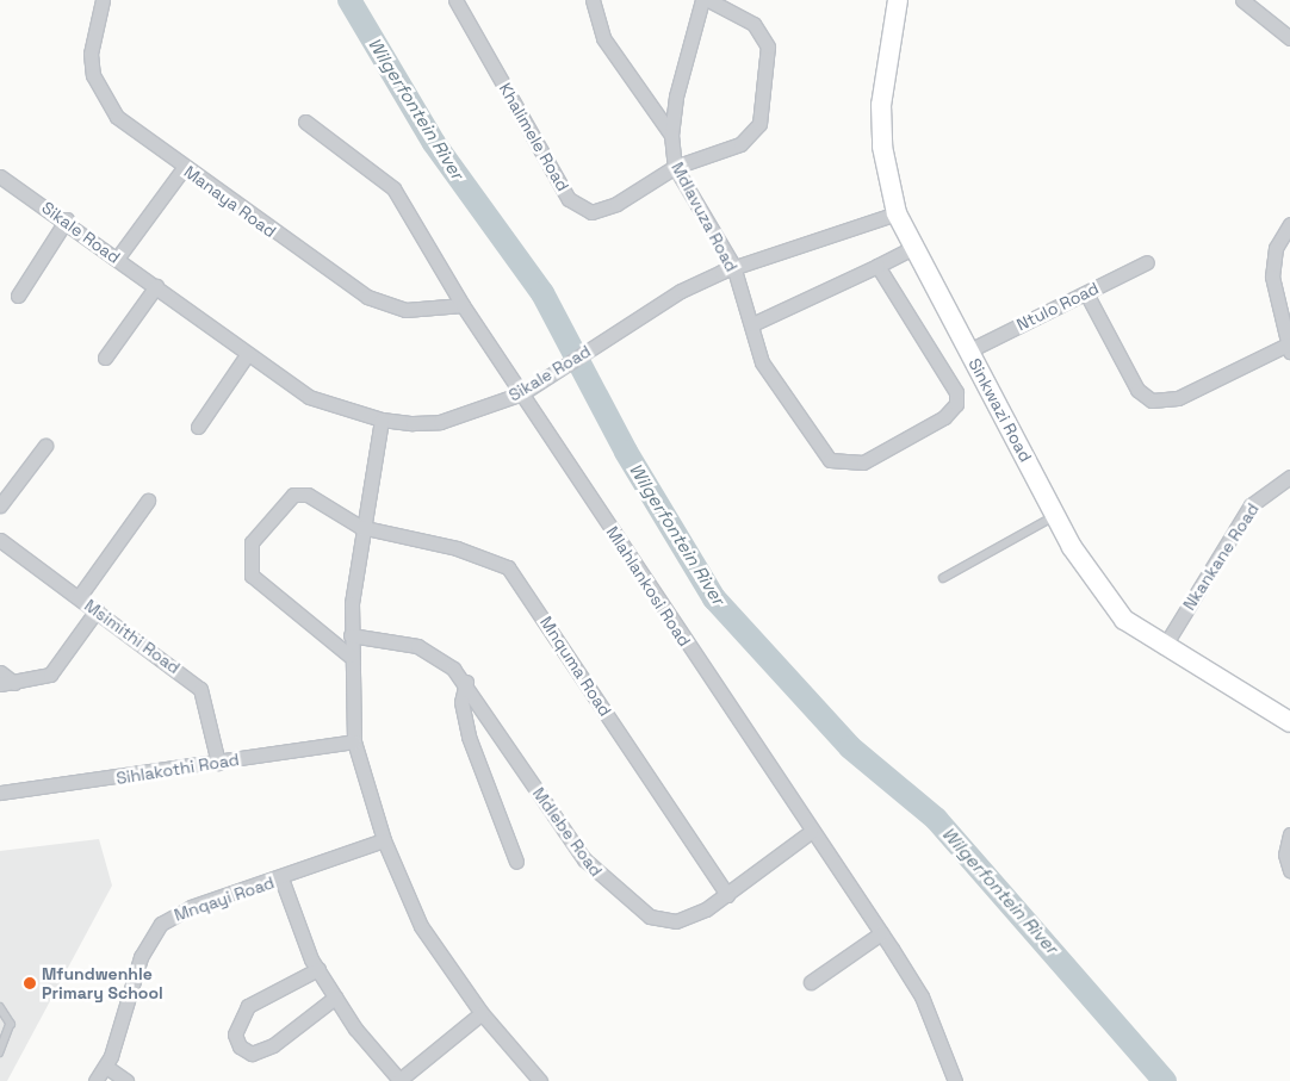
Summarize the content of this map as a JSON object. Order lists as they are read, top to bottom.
{
  "streets": {
    "street": [
      "Khalimele Road",
      "Manaya Road",
      "Mdlavuza Road",
      "Sikale Road",
      "Ntulo Road",
      "Sinkwazi Road",
      "Nkankane Road",
      "Mlahlankosi Road",
      "Msimithi Road",
      "Mnquma Road",
      "Sihlakothi Road",
      "Mdlebe Road",
      "Mnqayi Road"
    ]
  },
  "crossings": [
    ["Khalimele Road", "Mdlavuza Road"],
    ["Manaya Road", "Mlahlankosi Road"],
    ["Mdlavuza Road", "Sikale Road"],
    ["Sikale Road", "Sinkwazi Road"],
    ["Sikale Road", "Mlahlankosi Road"],
    ["Ntulo Road", "Sinkwazi Road"],
    ["Sinkwazi Road", "Nkankane Road"],
    ["Mlahlankosi Road", "Mdlebe Road"],
    ["Msimithi Road", "Sihlakothi Road"],
    ["Mnquma Road", "Mdlebe Road"]
  ],
  "water": ["Wilgerfontein River"],
  "places": ["Mfundwenhle Primary School"]
}
